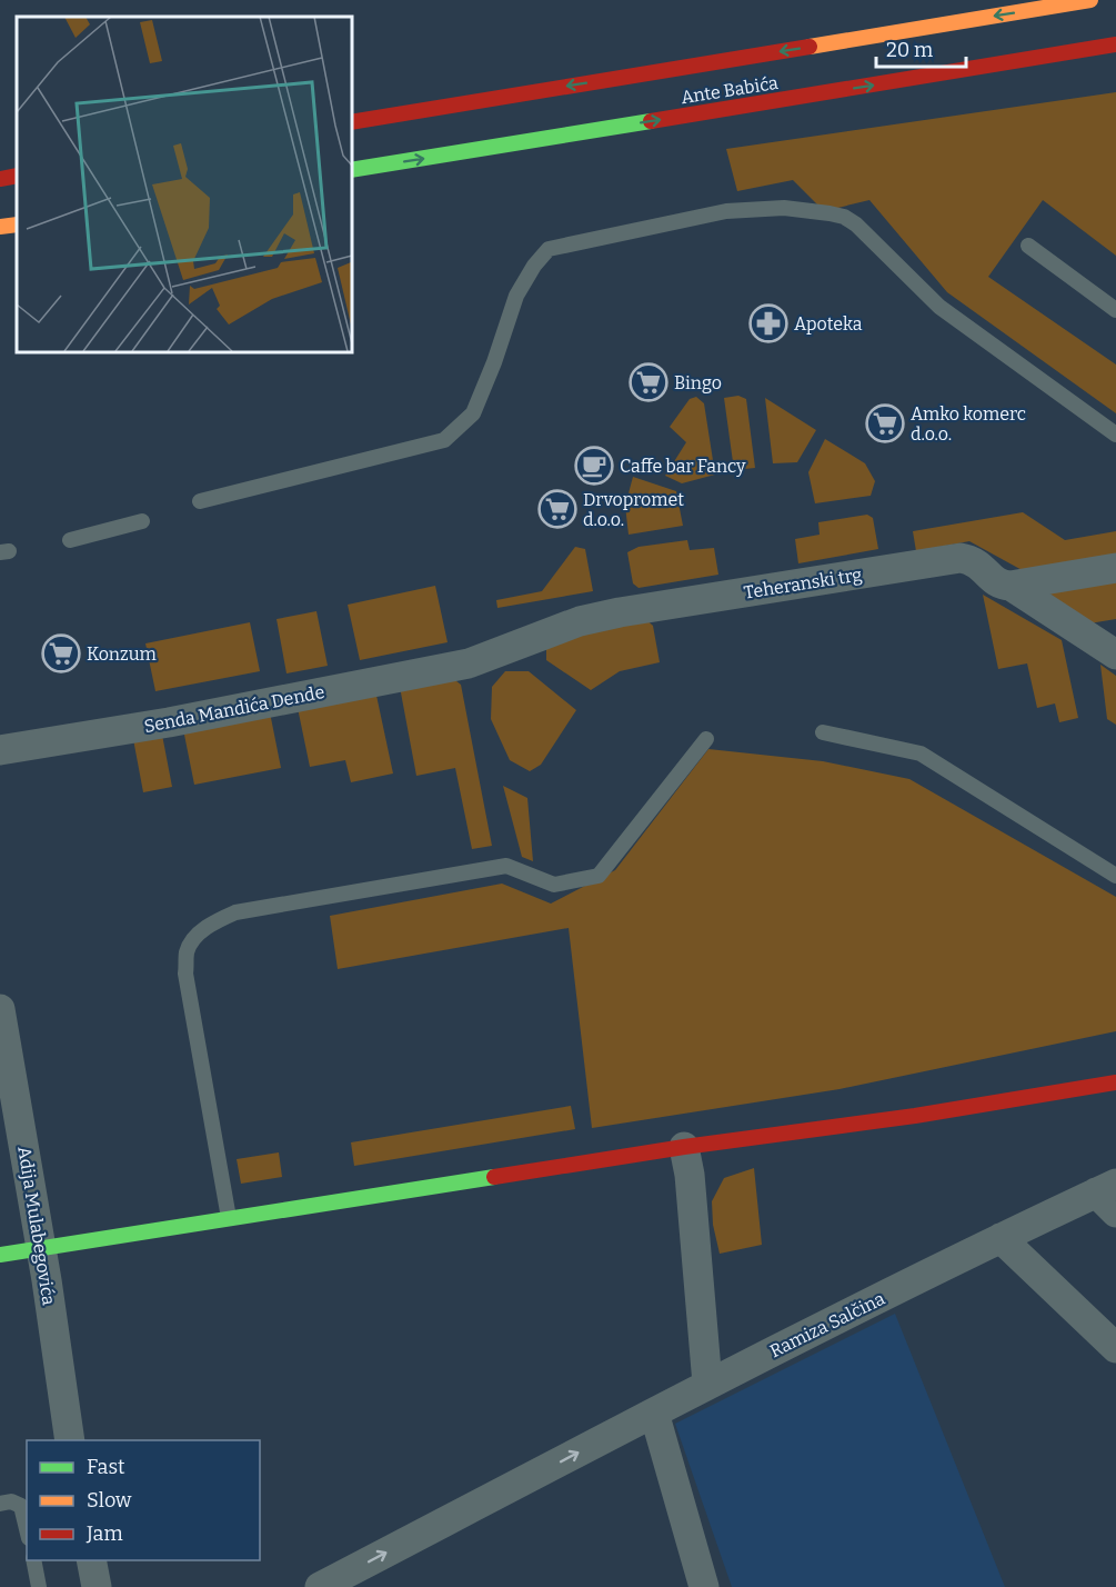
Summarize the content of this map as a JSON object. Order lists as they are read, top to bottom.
{
  "streets": {
    "main road": ["Ante Babića"],
    "street": [
      "Teheranski trg",
      "Senda Mandića Dende",
      "Adija Mulabegovića",
      "Ramiza Salčina"
    ]
  },
  "crossings": [
    ["Teheranski trg", "Senda Mandića Dende"]
  ],
  "one_way": ["Ramiza Salčina"],
  "places": {
    "pharmacy": ["Apoteka"],
    "supermarket": [
      "Bingo",
      "Amko komerc d.o.o.",
      "Drvopromet d.o.o.",
      "Konzum"
    ],
    "cafe": ["Caffe bar Fancy"]
  },
  "legend": ["Fast", "Slow", "Jam"],
  "scale_bar": "20 m"
}
